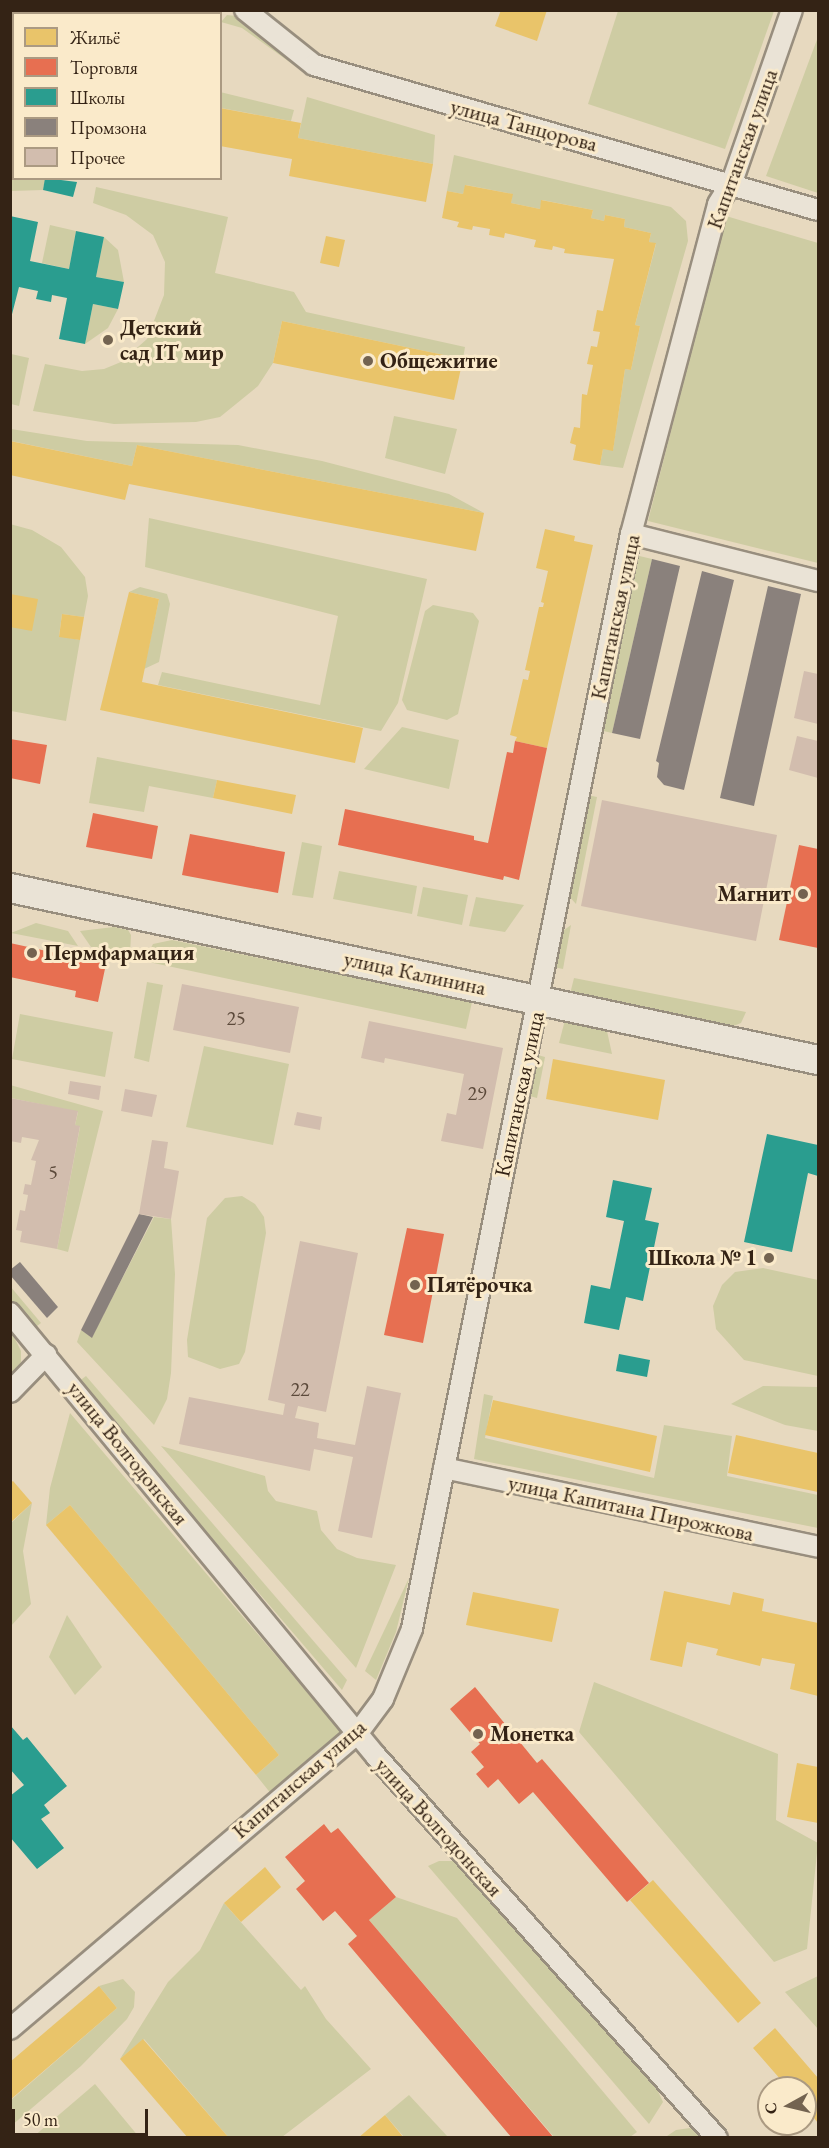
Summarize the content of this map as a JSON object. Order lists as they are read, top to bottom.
{
  "streets": {
    "main road": ["улица Калинина"],
    "street": [
      "улица Танцорова",
      "Капитанская улица",
      "улица Волгодонская",
      "улица Капитана Пирожкова"
    ]
  },
  "crossings": [
    ["улица Танцорова", "Капитанская улица"],
    ["Капитанская улица", "улица Калинина"],
    ["Капитанская улица", "улица Волгодонская"],
    ["Капитанская улица", "улица Капитана Пирожкова"]
  ],
  "places": [
    "Детский сад IT мир",
    "Общежитие",
    "Магнит",
    "Пермфармация",
    "Школа № 1",
    "Пятёрочка",
    "Монетка"
  ],
  "house_numbers": [
    "25",
    "29",
    "5",
    "22"
  ],
  "legend": [
    "Жильё",
    "Торговля",
    "Школы",
    "Промзона",
    "Прочее"
  ],
  "scale_bar": "50 m",
  "north": "left"
}
